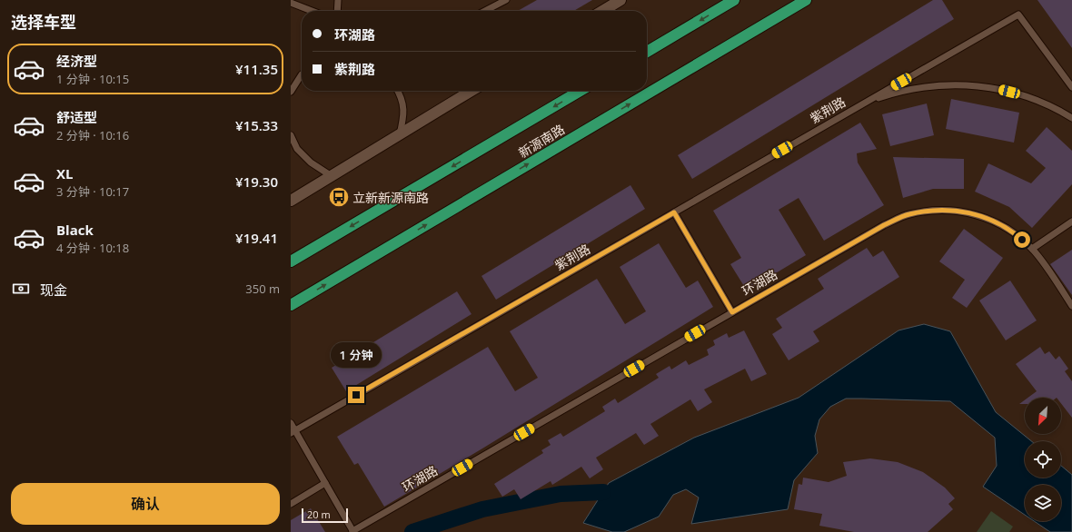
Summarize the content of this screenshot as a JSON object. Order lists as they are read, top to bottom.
{
  "streets": {
    "main road": ["新源南路"],
    "lane": ["紫荆路", "环湖路"]
  },
  "places": {
    "bus stop": ["立新新源南路"]
  },
  "scale_bar": "20 m",
  "north": "bottom left",
  "page": {
    "heading": "选择车型",
    "banner": ["环湖路", "紫荆路"],
    "list": [
      {
        "name": "经济型",
        "note": "1 分钟 · 10:15",
        "value": "¥11.35"
      },
      {
        "name": "舒适型",
        "note": "2 分钟 · 10:16",
        "value": "¥15.33"
      },
      {
        "name": "XL",
        "note": "3 分钟 · 10:17",
        "value": "¥19.30"
      },
      {
        "name": "Black",
        "note": "4 分钟 · 10:18",
        "value": "¥19.41"
      }
    ],
    "pay": ["现金", "350 m"],
    "bubble": "1 分钟",
    "buttons": "确认",
    "scale": "20 m"
  }
}
